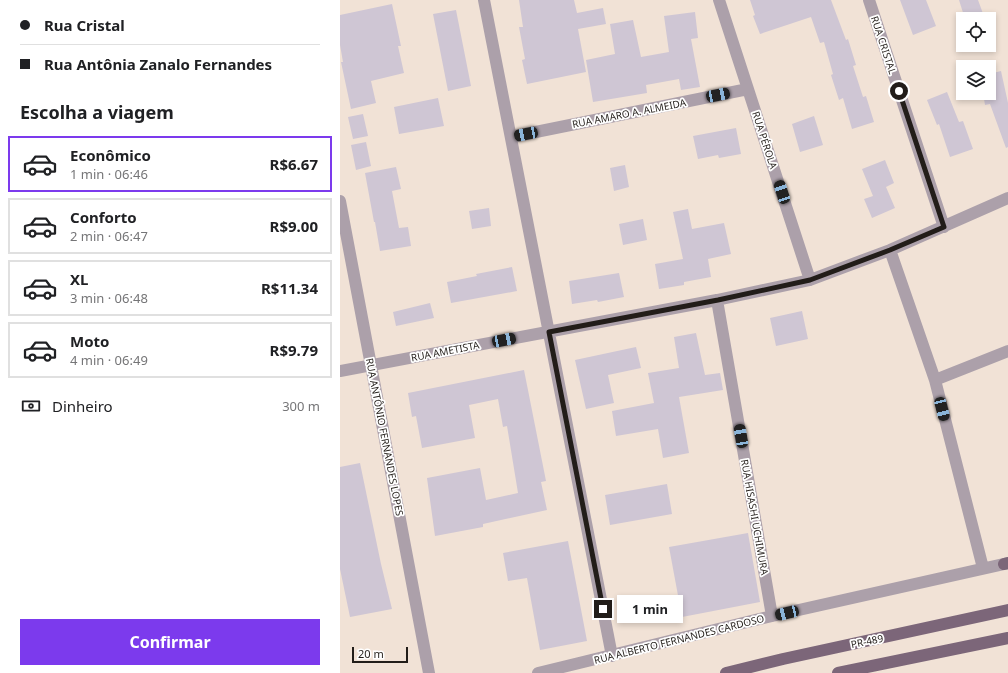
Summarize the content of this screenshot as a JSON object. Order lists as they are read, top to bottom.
{
  "streets": {
    "main road": ["PR-489"],
    "street": [
      "RUA CRISTAL",
      "RUA AMARO A. ALMEIDA",
      "RUA PÉROLA",
      "RUA AMETISTA",
      "RUA ANTÔNIO FERNANDES LOPES",
      "RUA HISASHI UCHIMURA",
      "RUA ALBERTO FERNANDES CARDOSO"
    ]
  },
  "crossings": [
    ["RUA CRISTAL", "RUA AMETISTA"],
    ["RUA AMARO A. ALMEIDA", "RUA PÉROLA"],
    ["RUA PÉROLA", "RUA AMETISTA"],
    ["RUA AMETISTA", "RUA ANTÔNIO FERNANDES LOPES"],
    ["RUA AMETISTA", "RUA HISASHI UCHIMURA"],
    ["RUA HISASHI UCHIMURA", "RUA ALBERTO FERNANDES CARDOSO"]
  ],
  "scale_bar": "20 m",
  "page": {
    "banner": ["Rua Cristal", "Rua Antônia Zanalo Fernandes"],
    "heading": "Escolha a viagem",
    "list": [
      {
        "name": "Econômico",
        "note": "1 min · 06:46",
        "value": "R$6.67"
      },
      {
        "name": "Conforto",
        "note": "2 min · 06:47",
        "value": "R$9.00"
      },
      {
        "name": "XL",
        "note": "3 min · 06:48",
        "value": "R$11.34"
      },
      {
        "name": "Moto",
        "note": "4 min · 06:49",
        "value": "R$9.79"
      }
    ],
    "pay": ["Dinheiro", "300 m"],
    "bubble": "1 min",
    "buttons": "Confirmar",
    "scale": "20 m"
  }
}
